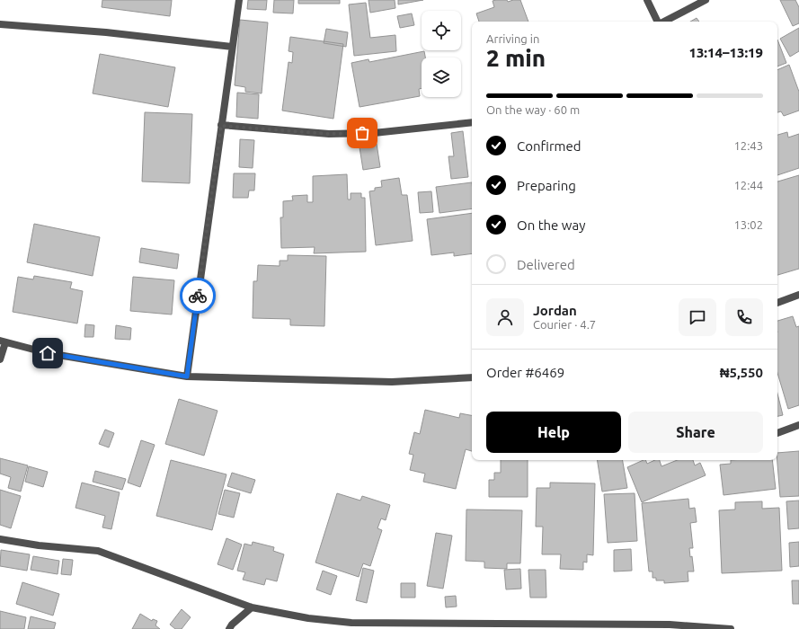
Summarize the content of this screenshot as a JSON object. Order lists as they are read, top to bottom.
{
  "page": {
    "heading": ["2 min", "Arriving in", "13:14–13:19"],
    "panel": [
      "Jordan",
      "Courier · 4.7",
      "Order #6469",
      "₦5,550"
    ],
    "bar": "On the way · 60 m",
    "list": [
      ["Confirmed", "12:43"],
      ["Preparing", "12:44"],
      ["On the way", "13:02"],
      "Delivered"
    ],
    "buttons": ["Help", "Share"]
  }
}
